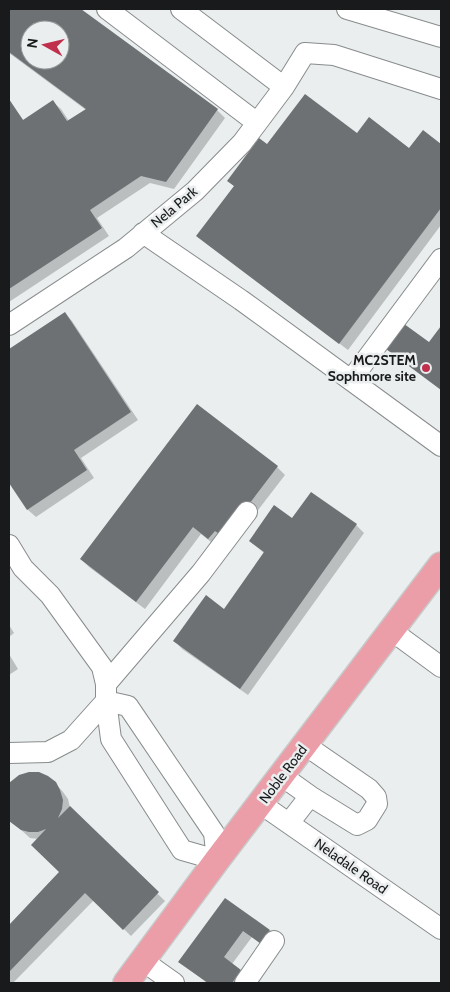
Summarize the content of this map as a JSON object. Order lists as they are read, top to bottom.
{
  "streets": {
    "main road": ["Noble Road"],
    "street": ["Nela Park", "Neladale Road"]
  },
  "crossings": [
    ["Noble Road", "Neladale Road"]
  ],
  "places": ["MC2STEM Sophmore site"],
  "north": "left"
}
